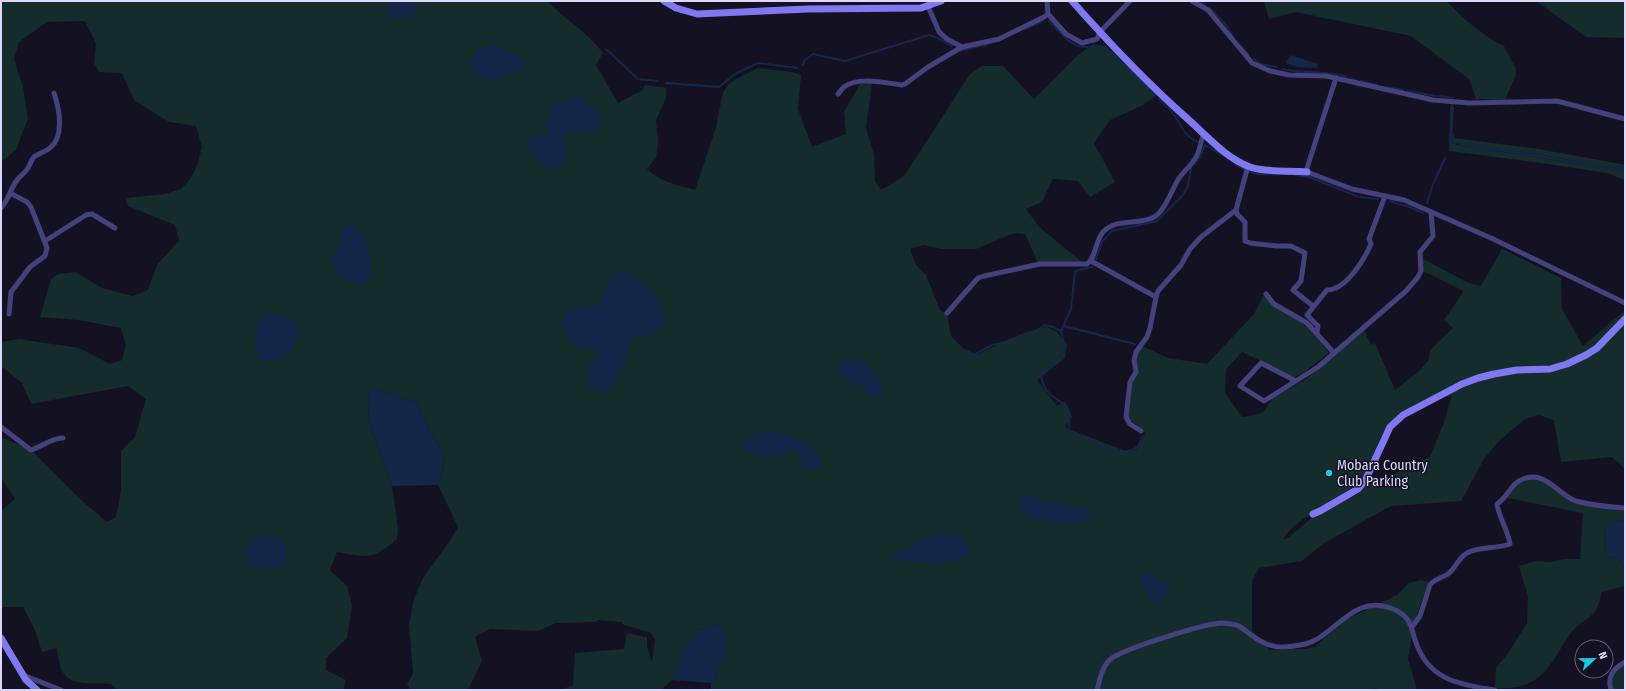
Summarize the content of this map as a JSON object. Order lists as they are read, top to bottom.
{
  "places": ["Mobara Country Club Parking"],
  "north": "right"
}
